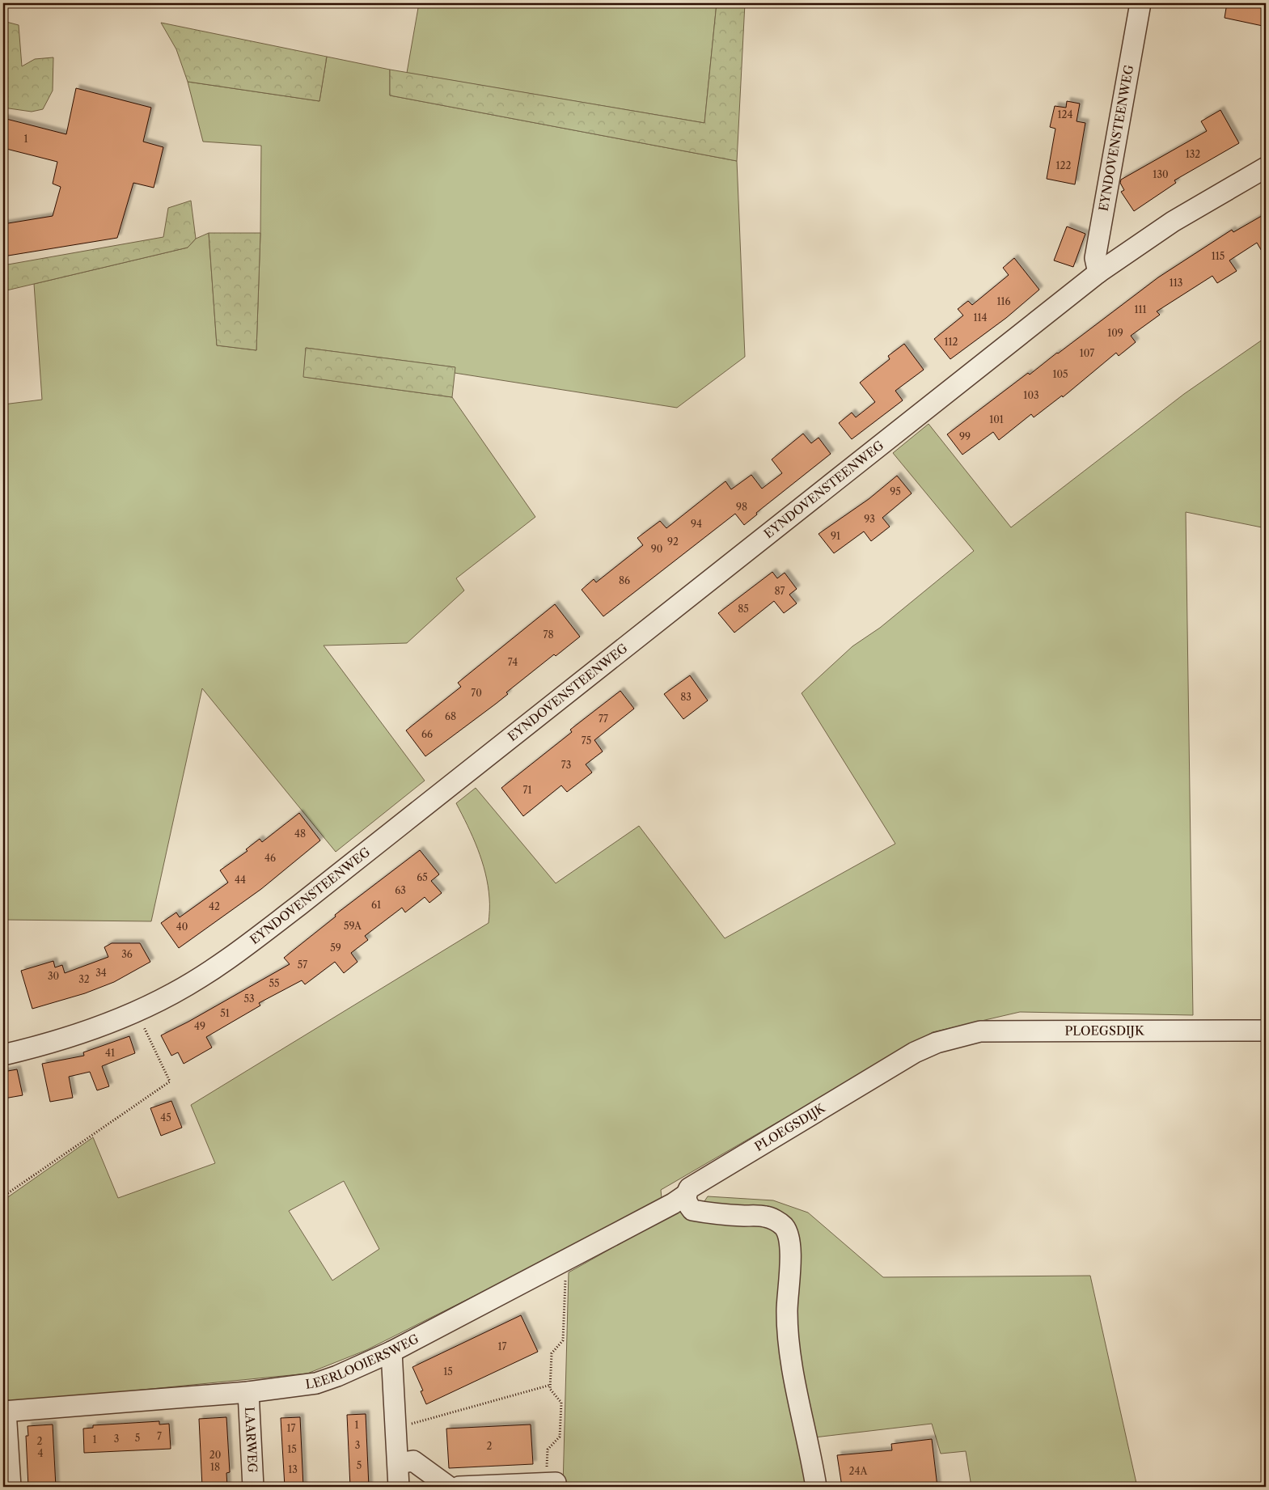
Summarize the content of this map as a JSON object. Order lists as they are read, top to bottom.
{
  "streets": {
    "street": [
      "EYNDOVENSTEENWEG",
      "PLOEGSDIJK",
      "LEERLOOIERSWEG",
      "LAARWEG"
    ]
  },
  "crossings": [
    ["PLOEGSDIJK", "LEERLOOIERSWEG"],
    ["LEERLOOIERSWEG", "LAARWEG"]
  ],
  "house_numbers": [
    "124",
    "1",
    "132",
    "122",
    "130",
    "115",
    "113",
    "116",
    "111",
    "114",
    "109",
    "112",
    "107",
    "105",
    "103",
    "101",
    "99",
    "95",
    "98",
    "93",
    "94",
    "91",
    "92",
    "90",
    "86",
    "87",
    "85",
    "78",
    "74",
    "70",
    "83",
    "68",
    "77",
    "66",
    "75",
    "73",
    "71",
    "48",
    "46",
    "65",
    "44",
    "63",
    "61",
    "42",
    "59A",
    "40",
    "59",
    "36",
    "57",
    "34",
    "30",
    "32",
    "55",
    "53",
    "51",
    "49",
    "41",
    "45",
    "17",
    "15",
    "1",
    "17",
    "7",
    "5",
    "3",
    "1",
    "2",
    "3",
    "2",
    "15",
    "4",
    "20",
    "5",
    "18",
    "13",
    "24A"
  ]
}
